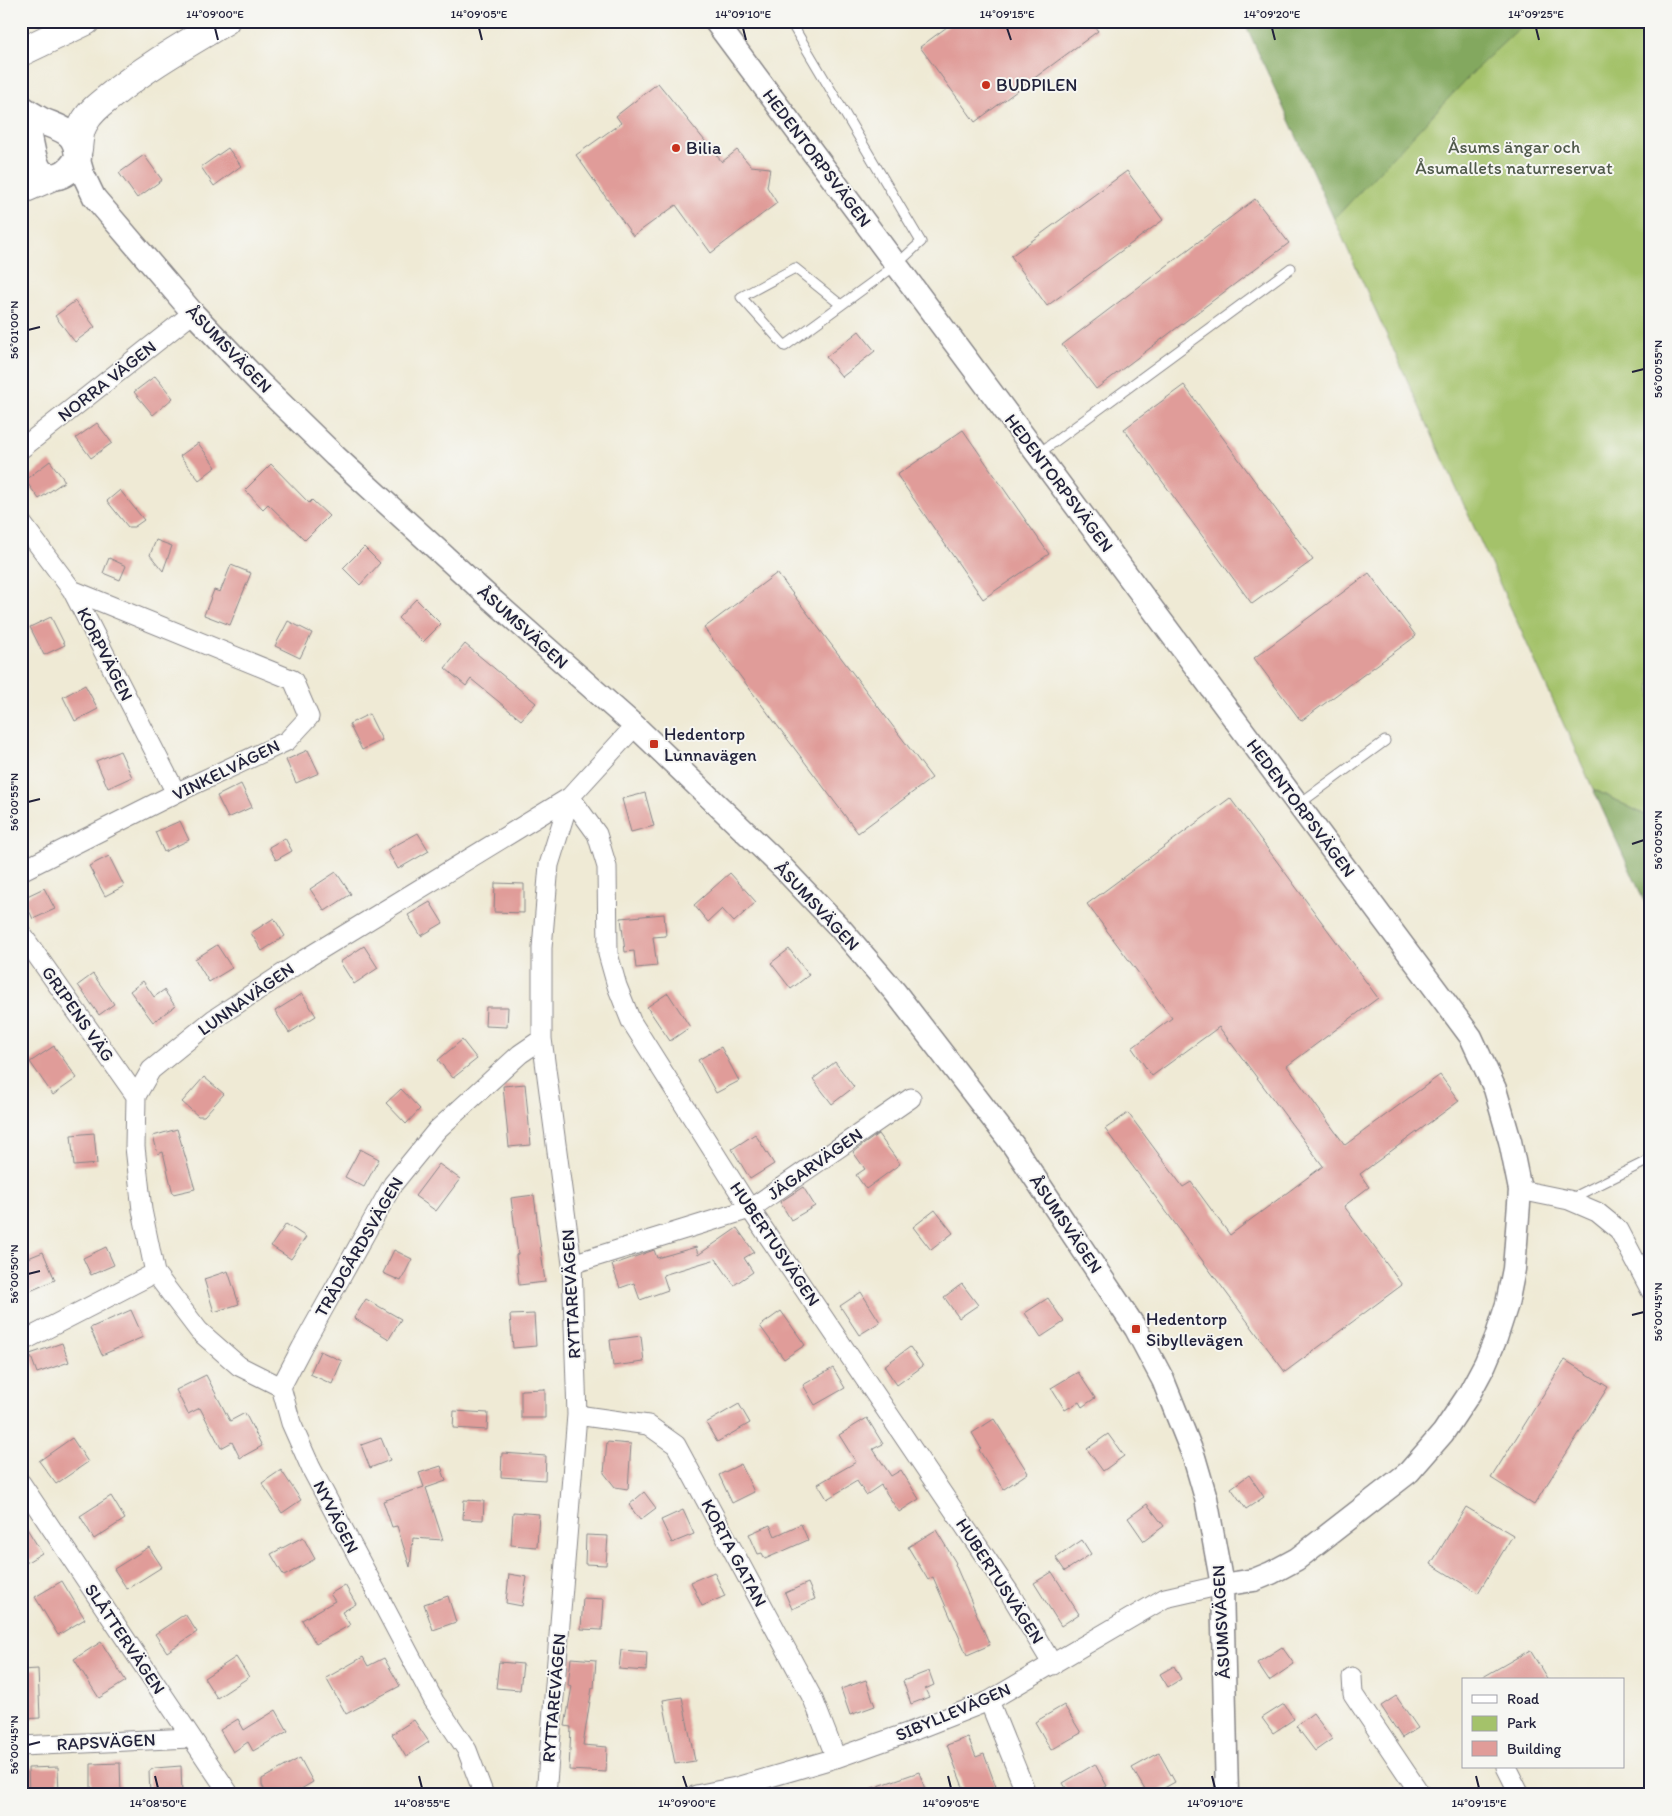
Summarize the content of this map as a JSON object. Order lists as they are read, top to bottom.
{
  "streets": {
    "street": [
      "HEDENTORPSVÄGEN",
      "ÅSUMSVÄGEN",
      "NORRA VÄGEN",
      "KORPVÄGEN",
      "VINKELVÄGEN",
      "LUNNAVÄGEN",
      "GRIPENS VÄG",
      "JÄGARVÄGEN",
      "HUBERTUSVÄGEN",
      "TRÄDGÅRDSVÄGEN",
      "RYTTAREVÄGEN",
      "NYVÄGEN",
      "KORTA GATAN",
      "SLÅTTERVÄGEN",
      "SIBYLLEVÄGEN",
      "RAPSVÄGEN"
    ]
  },
  "crossings": [
    ["HEDENTORPSVÄGEN", "ÅSUMSVÄGEN"],
    ["HEDENTORPSVÄGEN", "SIBYLLEVÄGEN"],
    ["ÅSUMSVÄGEN", "NORRA VÄGEN"],
    ["ÅSUMSVÄGEN", "LUNNAVÄGEN"],
    ["ÅSUMSVÄGEN", "SIBYLLEVÄGEN"],
    ["KORPVÄGEN", "VINKELVÄGEN"],
    ["LUNNAVÄGEN", "GRIPENS VÄG"],
    ["LUNNAVÄGEN", "HUBERTUSVÄGEN"],
    ["LUNNAVÄGEN", "RYTTAREVÄGEN"],
    ["JÄGARVÄGEN", "HUBERTUSVÄGEN"],
    ["JÄGARVÄGEN", "RYTTAREVÄGEN"],
    ["HUBERTUSVÄGEN", "RYTTAREVÄGEN"],
    ["HUBERTUSVÄGEN", "SIBYLLEVÄGEN"],
    ["TRÄDGÅRDSVÄGEN", "RYTTAREVÄGEN"],
    ["TRÄDGÅRDSVÄGEN", "NYVÄGEN"],
    ["RYTTAREVÄGEN", "KORTA GATAN"],
    ["KORTA GATAN", "SIBYLLEVÄGEN"],
    ["SLÅTTERVÄGEN", "RAPSVÄGEN"]
  ],
  "parks": ["Åsums ängar och Åsumallets naturreservat"],
  "places": {
    "other": ["BUDPILEN", "Bilia"],
    "transit": ["Hedentorp Lunnavägen", "Hedentorp Sibyllevägen"]
  },
  "legend": ["Road", "Park", "Building"],
  "coordinates": [
    "14°09'00\"E",
    "14°09'05\"E",
    "14°09'10\"E",
    "14°09'15\"E",
    "14°09'20\"E",
    "14°09'25\"E",
    "56°01'00\"N",
    "56°00'55\"N",
    "56°00'50\"N",
    "56°00'45\"N",
    "14°08'50\"E",
    "14°08'55\"E"
  ]
}
